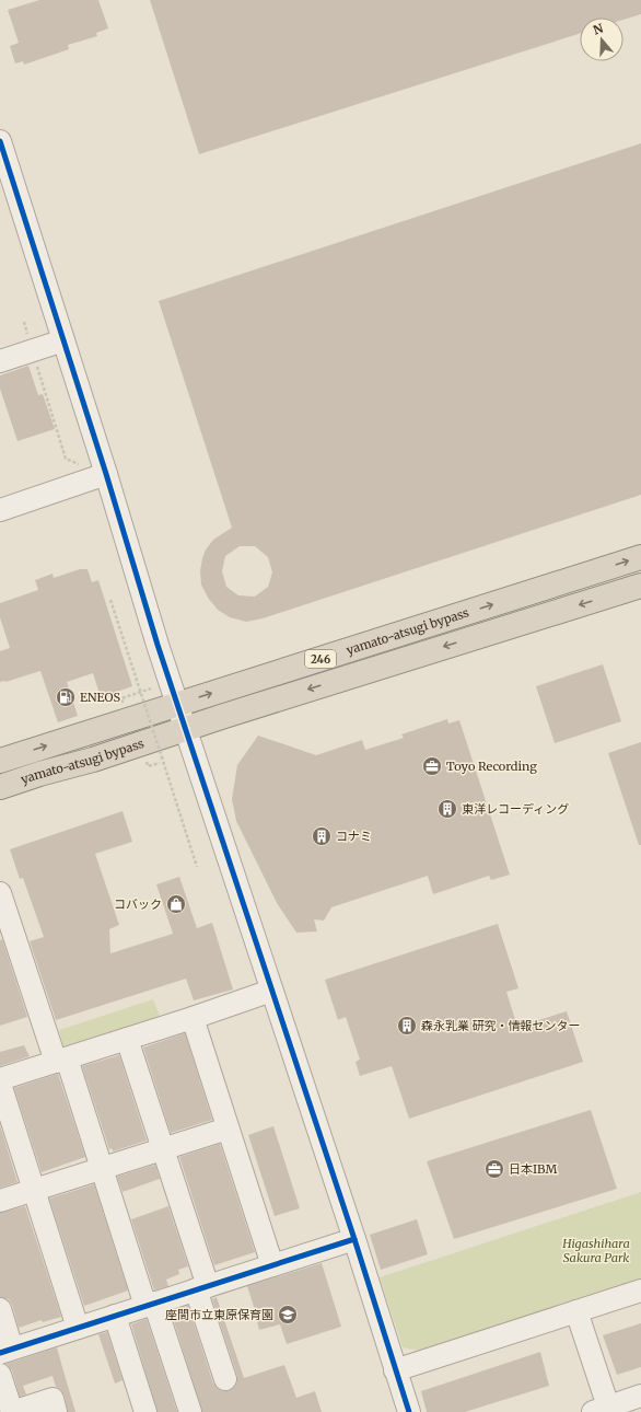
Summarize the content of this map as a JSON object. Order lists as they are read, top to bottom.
{
  "streets": {
    "highway": ["yamato-atsugi bypass", "246"]
  },
  "parks": ["Higashihara Sakura Park"],
  "places": {
    "fuel station": ["ENEOS"],
    "office": ["Toyo Recording", "日本IBM"],
    "building": ["東洋レコーディング", "コナミ", "森永乳業 研究・情報センター"],
    "shop": ["コバック"],
    "school or university": ["座間市立東原保育園"]
  },
  "north": "top"
}
